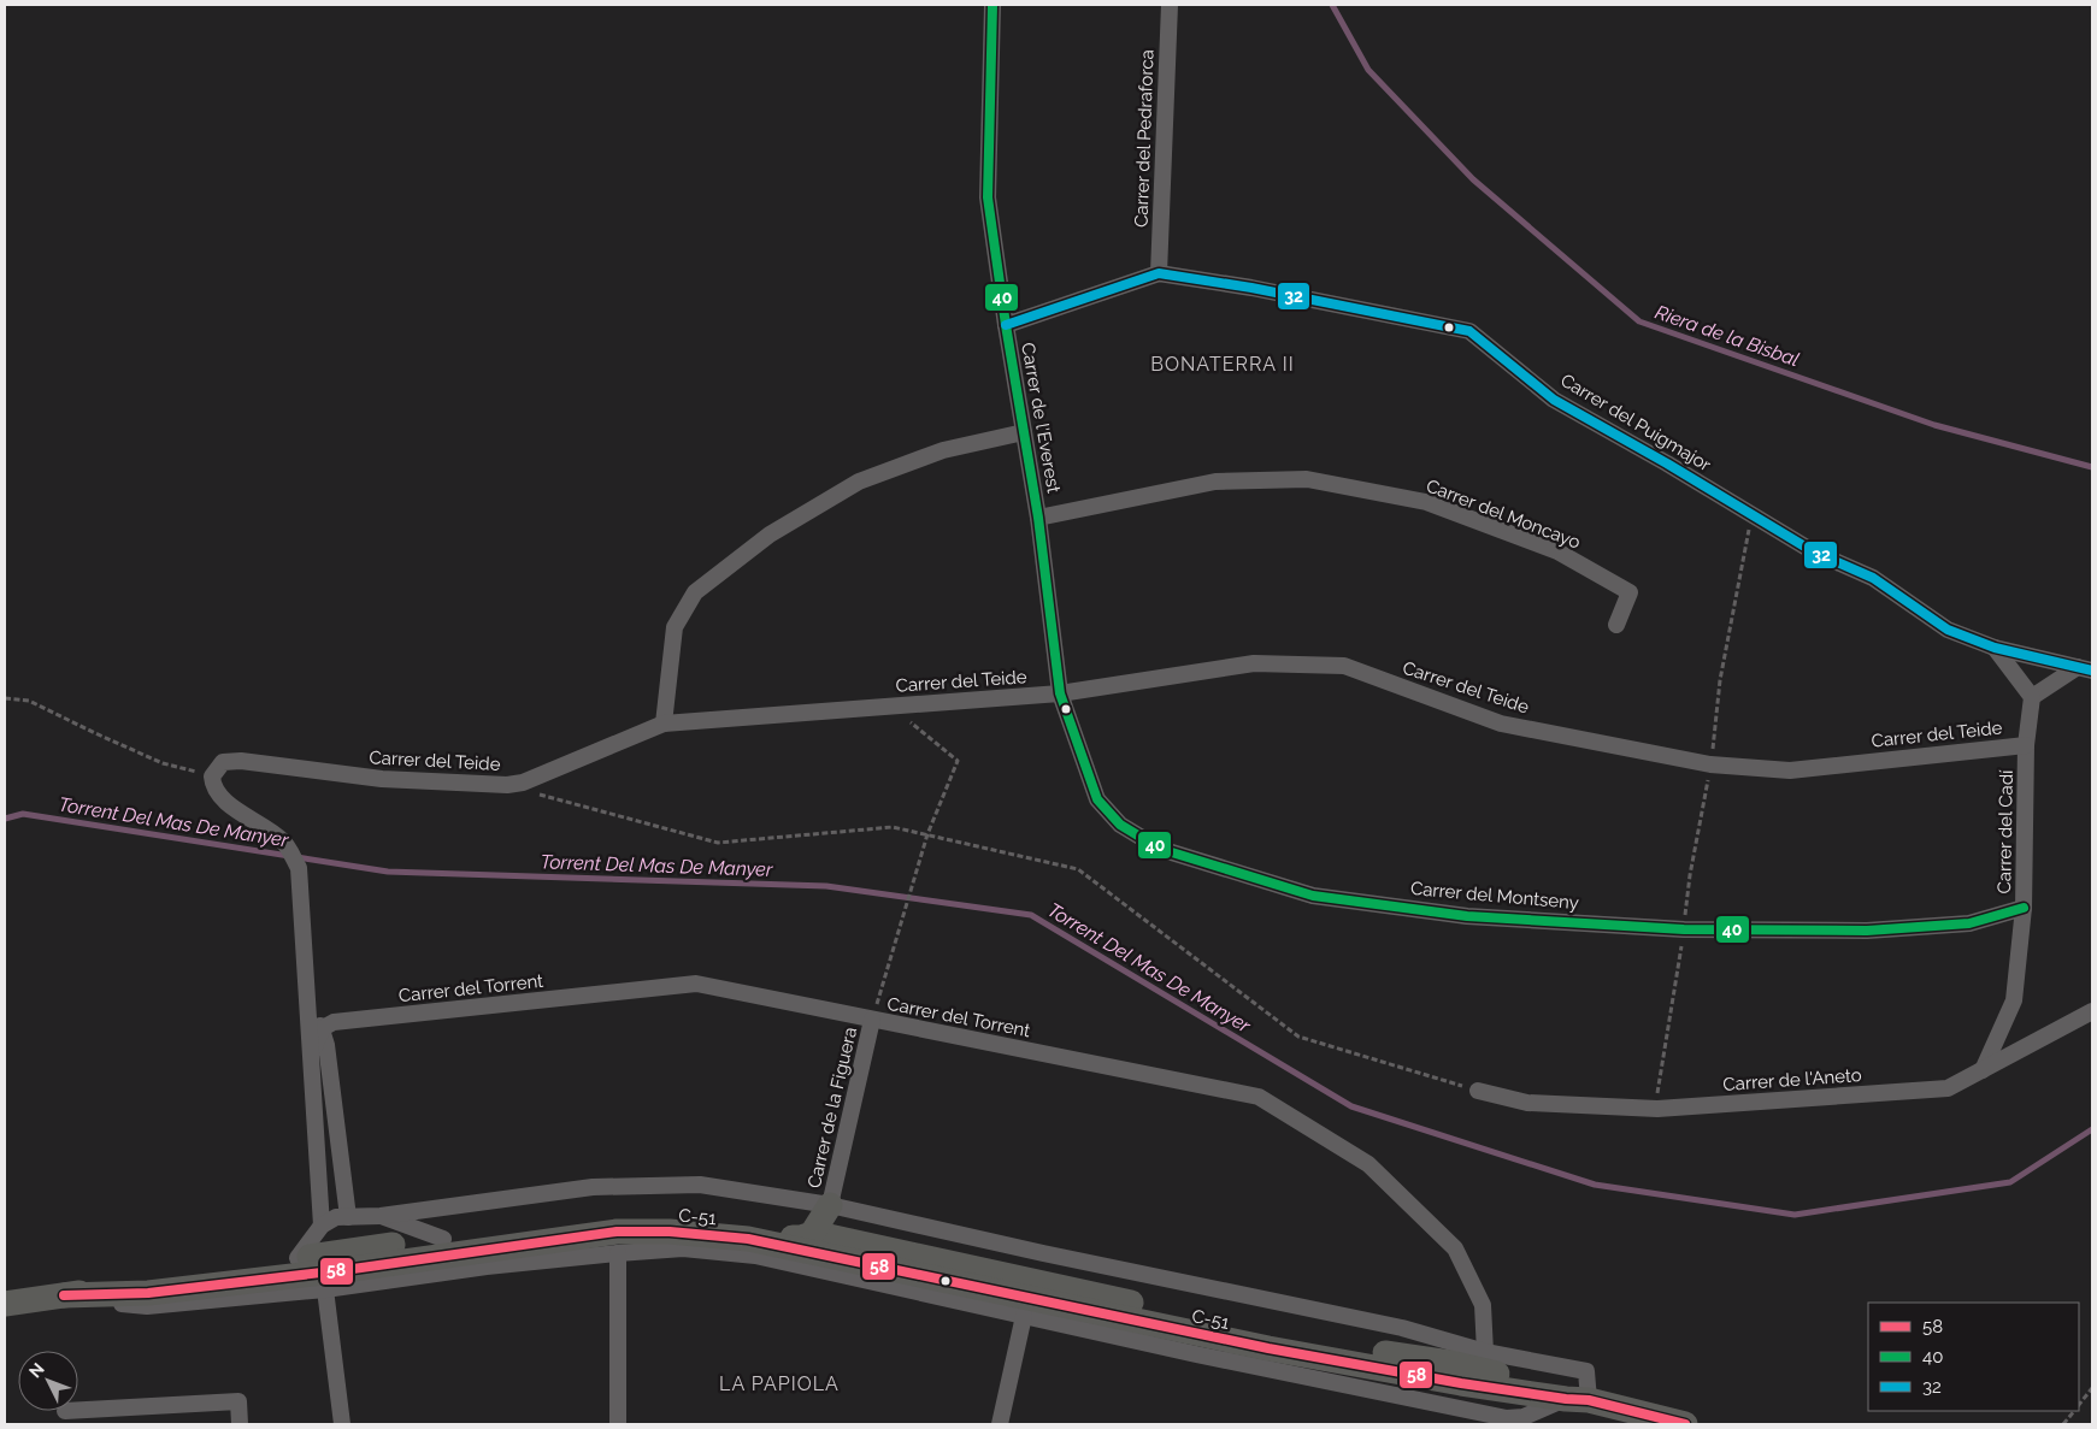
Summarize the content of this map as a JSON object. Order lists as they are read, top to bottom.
{
  "streets": {
    "main road": ["C-51"],
    "street": [
      "Carrer del Pedraforca",
      "Carrer de l'Everest",
      "Carrer del Puigmajor",
      "Carrer del Moncayo",
      "Carrer del Teide",
      "Carrer del Cadí",
      "Carrer del Montseny",
      "Carrer del Torrent",
      "Carrer de l'Aneto",
      "Carrer de la Figuera"
    ]
  },
  "crossings": [
    ["Carrer del Pedraforca", "Carrer del Puigmajor"],
    ["Carrer de l'Everest", "Carrer del Puigmajor"],
    ["Carrer de l'Everest", "Carrer del Moncayo"],
    ["Carrer de l'Everest", "Carrer del Teide"],
    ["Carrer de l'Everest", "Carrer del Montseny"],
    ["Carrer del Teide", "Carrer del Cadí"],
    ["Carrer del Teide", "Carrer del Montseny"],
    ["Carrer del Cadí", "Carrer del Montseny"],
    ["Carrer del Cadí", "Carrer de l'Aneto"],
    ["Carrer del Torrent", "Carrer de la Figuera"],
    ["Carrer del Torrent", "C-51"]
  ],
  "districts": ["BONATERRA II", "LA PAPIOLA"],
  "water": ["Riera de la Bisbal", "Torrent Del Mas De Manyer"],
  "lines": ["transit line 40", "transit line 32", "transit line 58"],
  "legend": ["58", "40", "32"],
  "north": "top left"
}
